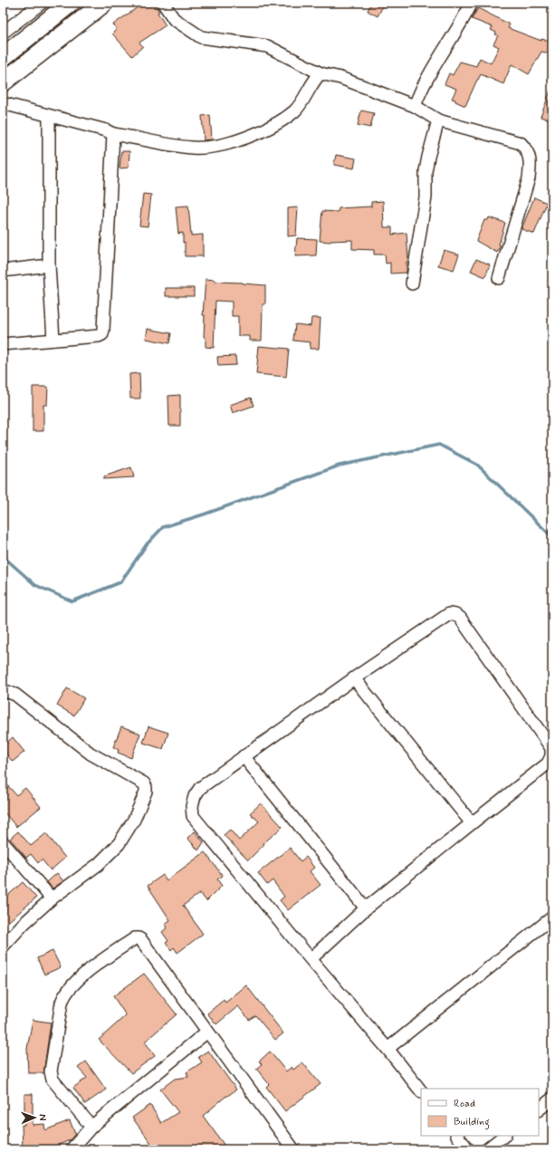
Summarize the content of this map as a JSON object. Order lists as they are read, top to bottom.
{
  "legend": ["Road", "Building"],
  "north": "right"
}
